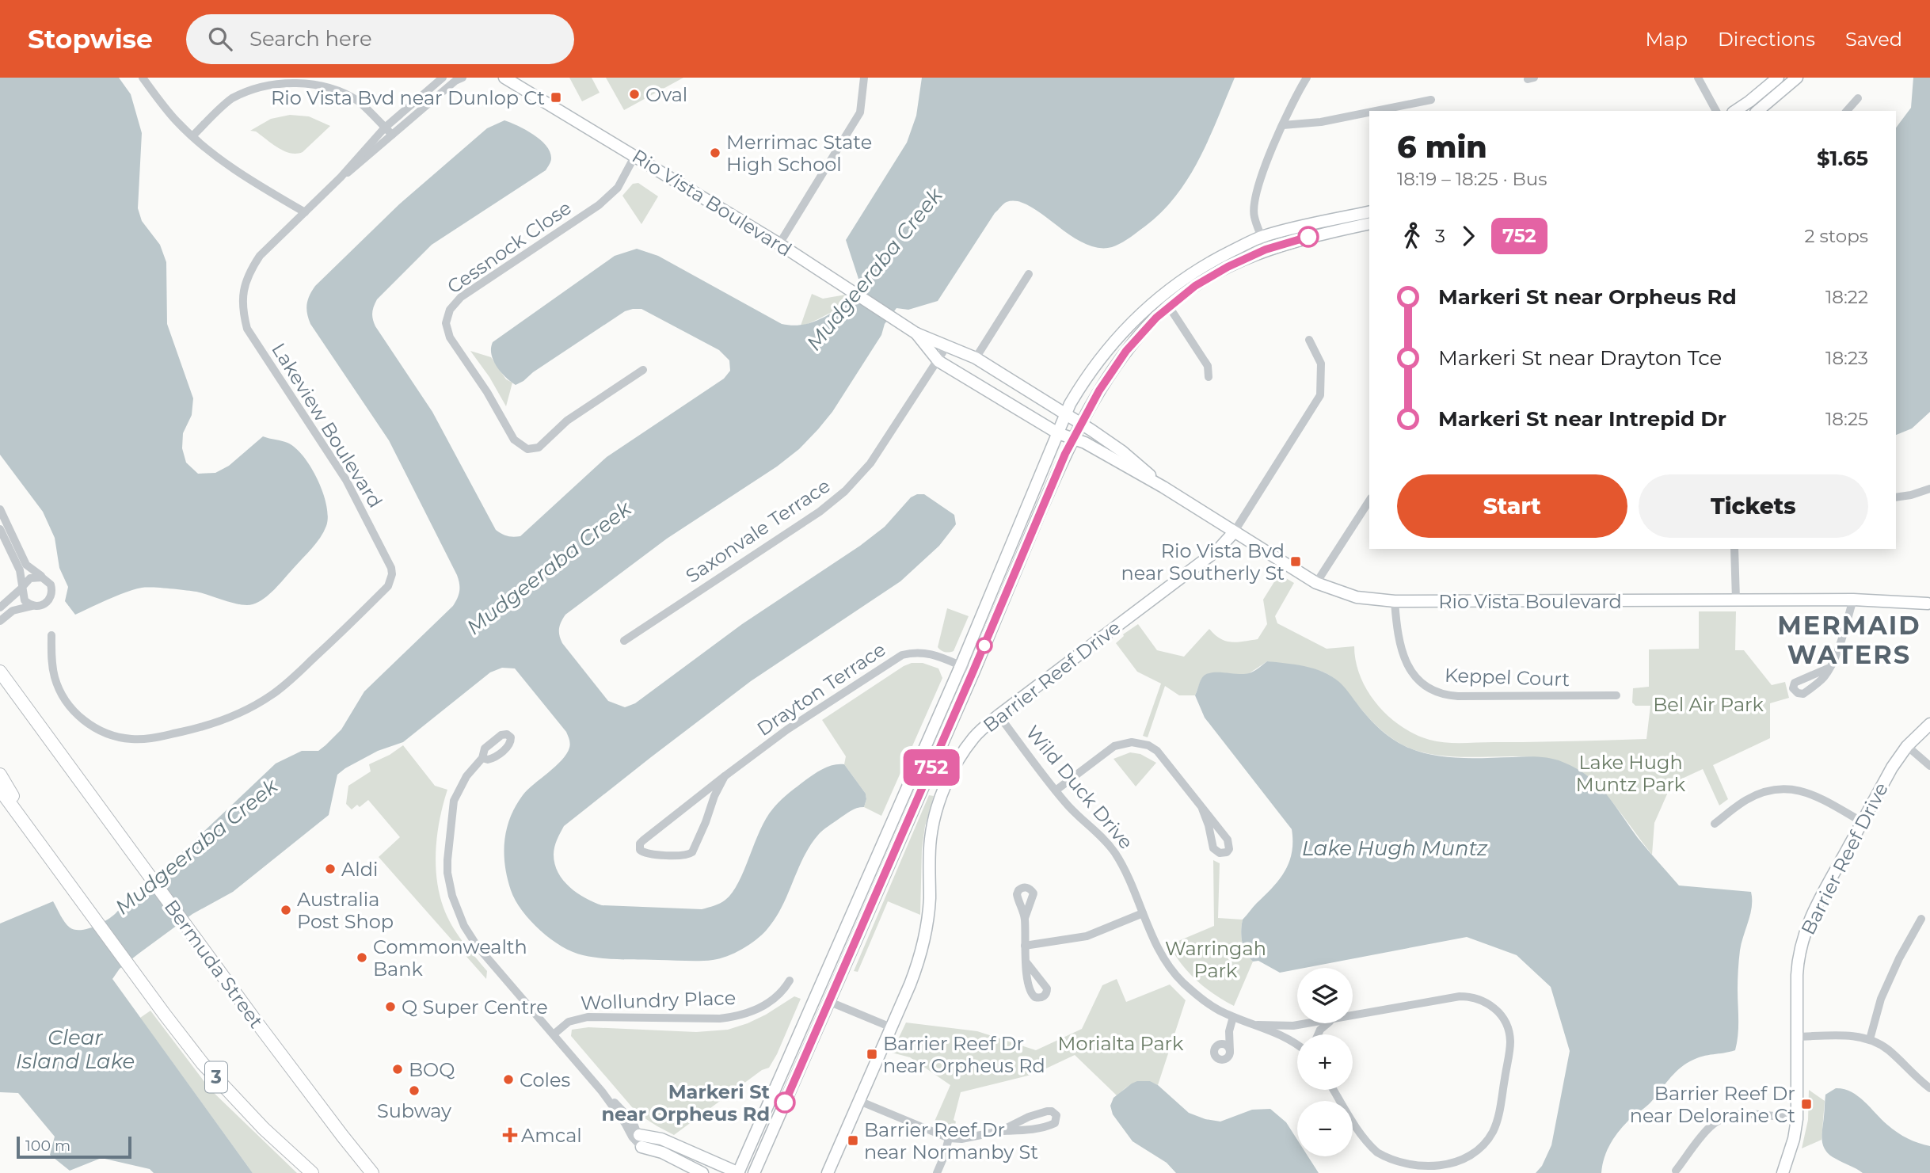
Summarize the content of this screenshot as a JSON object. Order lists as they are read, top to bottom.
{
  "streets": {
    "main road": ["Bermuda Street", "3"],
    "street": [
      "Rio Vista Boulevard",
      "Cessnock Close",
      "Lakeview Boulevard",
      "Saxonvale Terrace",
      "Barrier Reef Drive",
      "Keppel Court",
      "Drayton Terrace",
      "Wild Duck Drive",
      "Wollundry Place"
    ]
  },
  "crossings": [
    ["Rio Vista Boulevard", "Cessnock Close"],
    ["Rio Vista Boulevard", "Saxonvale Terrace"],
    ["Rio Vista Boulevard", "Barrier Reef Drive"],
    ["Rio Vista Boulevard", "Keppel Court"],
    ["Barrier Reef Drive", "Wild Duck Drive"]
  ],
  "districts": ["MERMAID WATERS"],
  "water": ["Mudgeeraba Creek", "Lake Hugh Muntz", "Clear Island Lake"],
  "parks": [
    "Bel Air Park",
    "Lake Hugh Muntz Park",
    "Warringah Park",
    "Morialta Park"
  ],
  "places": {
    "other": [
      "Oval",
      "Merrimac State High School",
      "Aldi",
      "Australia Post Shop",
      "Commonwealth Bank",
      "Q Super Centre",
      "BOQ",
      "Coles",
      "Subway",
      "Markeri St near Orpheus Rd"
    ],
    "transit": [
      "Rio Vista Bvd near Dunlop Ct",
      "Rio Vista Bvd near Southerly St",
      "Barrier Reef Dr near Orpheus Rd",
      "Barrier Reef Dr near Deloraine Ct",
      "Barrier Reef Dr near Normanby St"
    ],
    "health": ["Amcal"]
  },
  "lines": ["bus line 752"],
  "scale_bar": "100 m",
  "page": {
    "header": "Stopwise",
    "search": "Search here",
    "nav": ["Map", "Directions", "Saved"],
    "on_map": "752",
    "heading": ["6 min", "18:19 – 18:25 · Bus", "$1.65"],
    "legs": ["3", "752", "2 stops"],
    "list": [
      {
        "name": "Markeri St near Orpheus Rd",
        "value": "18:22"
      },
      {
        "name": "Markeri St near Drayton Tce",
        "value": "18:23"
      },
      {
        "name": "Markeri St near Intrepid Dr",
        "value": "18:25"
      }
    ],
    "buttons": ["Start", "Tickets"],
    "map_buttons": ["+", "−"],
    "scale": "100 m"
  }
}
